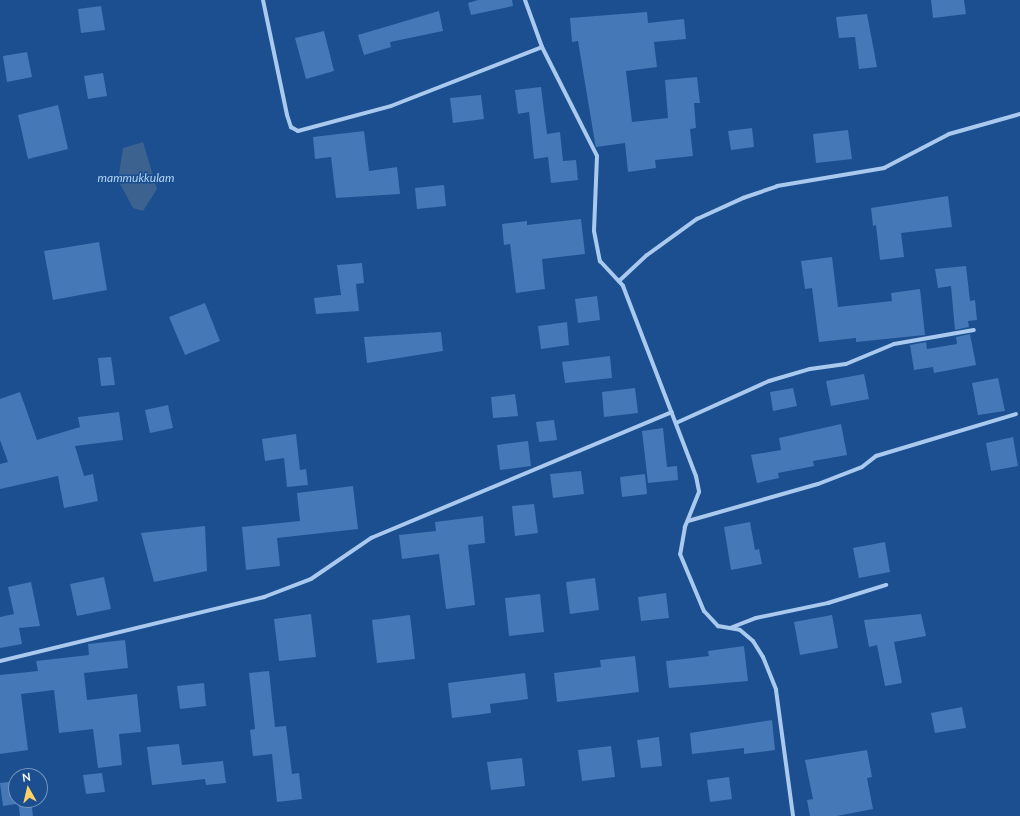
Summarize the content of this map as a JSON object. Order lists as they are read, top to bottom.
{
  "water": ["mammukkulam"],
  "north": "top"
}
